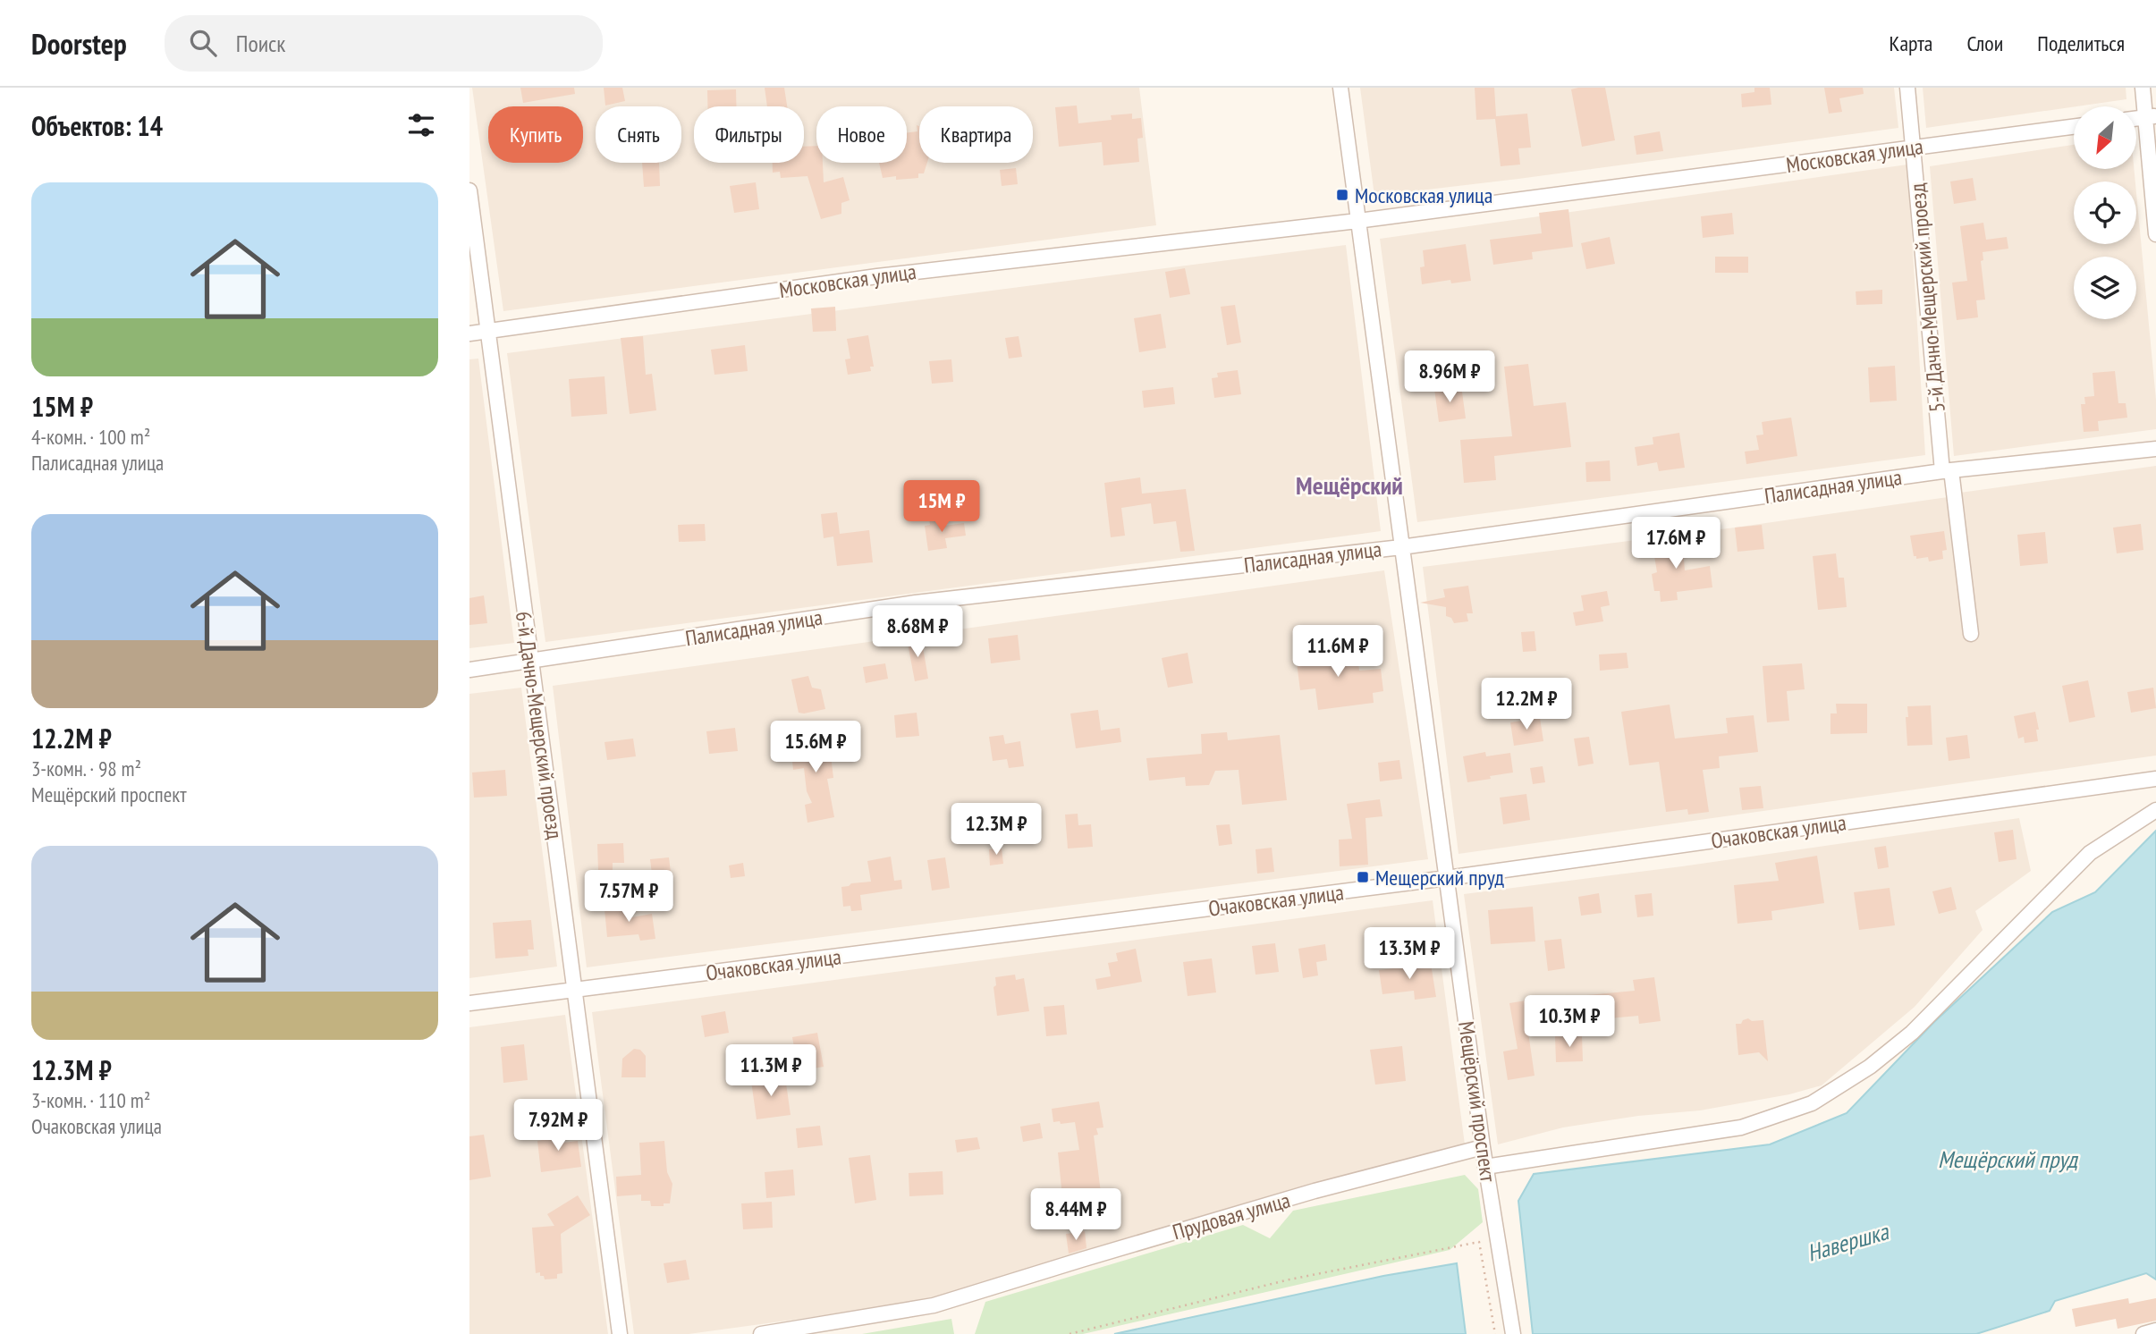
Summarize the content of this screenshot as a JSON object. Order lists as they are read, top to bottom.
{
  "streets": {
    "street": [
      "Московская улица",
      "5-й Дачно-Мещерский проезд",
      "Палисадная улица",
      "6-й Дачно-Мещерский проезд",
      "Очаковская улица",
      "Мещёрский проспект",
      "Прудовая улица"
    ]
  },
  "crossings": [
    ["Московская улица", "5-й Дачно-Мещерский проезд"],
    ["Московская улица", "6-й Дачно-Мещерский проезд"],
    ["Московская улица", "Мещёрский проспект"],
    ["5-й Дачно-Мещерский проезд", "Палисадная улица"],
    ["Палисадная улица", "6-й Дачно-Мещерский проезд"],
    ["Палисадная улица", "Мещёрский проспект"],
    ["6-й Дачно-Мещерский проезд", "Очаковская улица"],
    ["Очаковская улица", "Мещёрский проспект"],
    ["Мещёрский проспект", "Прудовая улица"]
  ],
  "districts": ["Мещёрский"],
  "water": ["Мещёрский пруд", "Навершка"],
  "places": {
    "transit": ["Московская улица", "Мещерский пруд"]
  },
  "north": "bottom left",
  "page": {
    "header": "Doorstep",
    "search": "Поиск",
    "nav": ["Карта", "Слои", "Поделиться"],
    "heading": "Объектов: 14",
    "chip": [
      "Купить",
      "Снять",
      "Фильтры",
      "Новое",
      "Квартира"
    ],
    "list": [
      {
        "name": "15M ₽",
        "note": "4-комн. · 100 m² · Палисадная улица"
      },
      {
        "name": "12.2M ₽",
        "note": "3-комн. · 98 m² · Мещёрский проспект"
      },
      {
        "name": "12.3M ₽",
        "note": "3-комн. · 110 m² · Очаковская улица"
      }
    ],
    "price": [
      "8.96M ₽",
      "15M ₽",
      "17.6M ₽",
      "8.68M ₽",
      "11.6M ₽",
      "12.2M ₽",
      "15.6M ₽",
      "12.3M ₽",
      "7.57M ₽",
      "13.3M ₽",
      "10.3M ₽",
      "11.3M ₽",
      "7.92M ₽",
      "8.44M ₽"
    ]
  }
}
